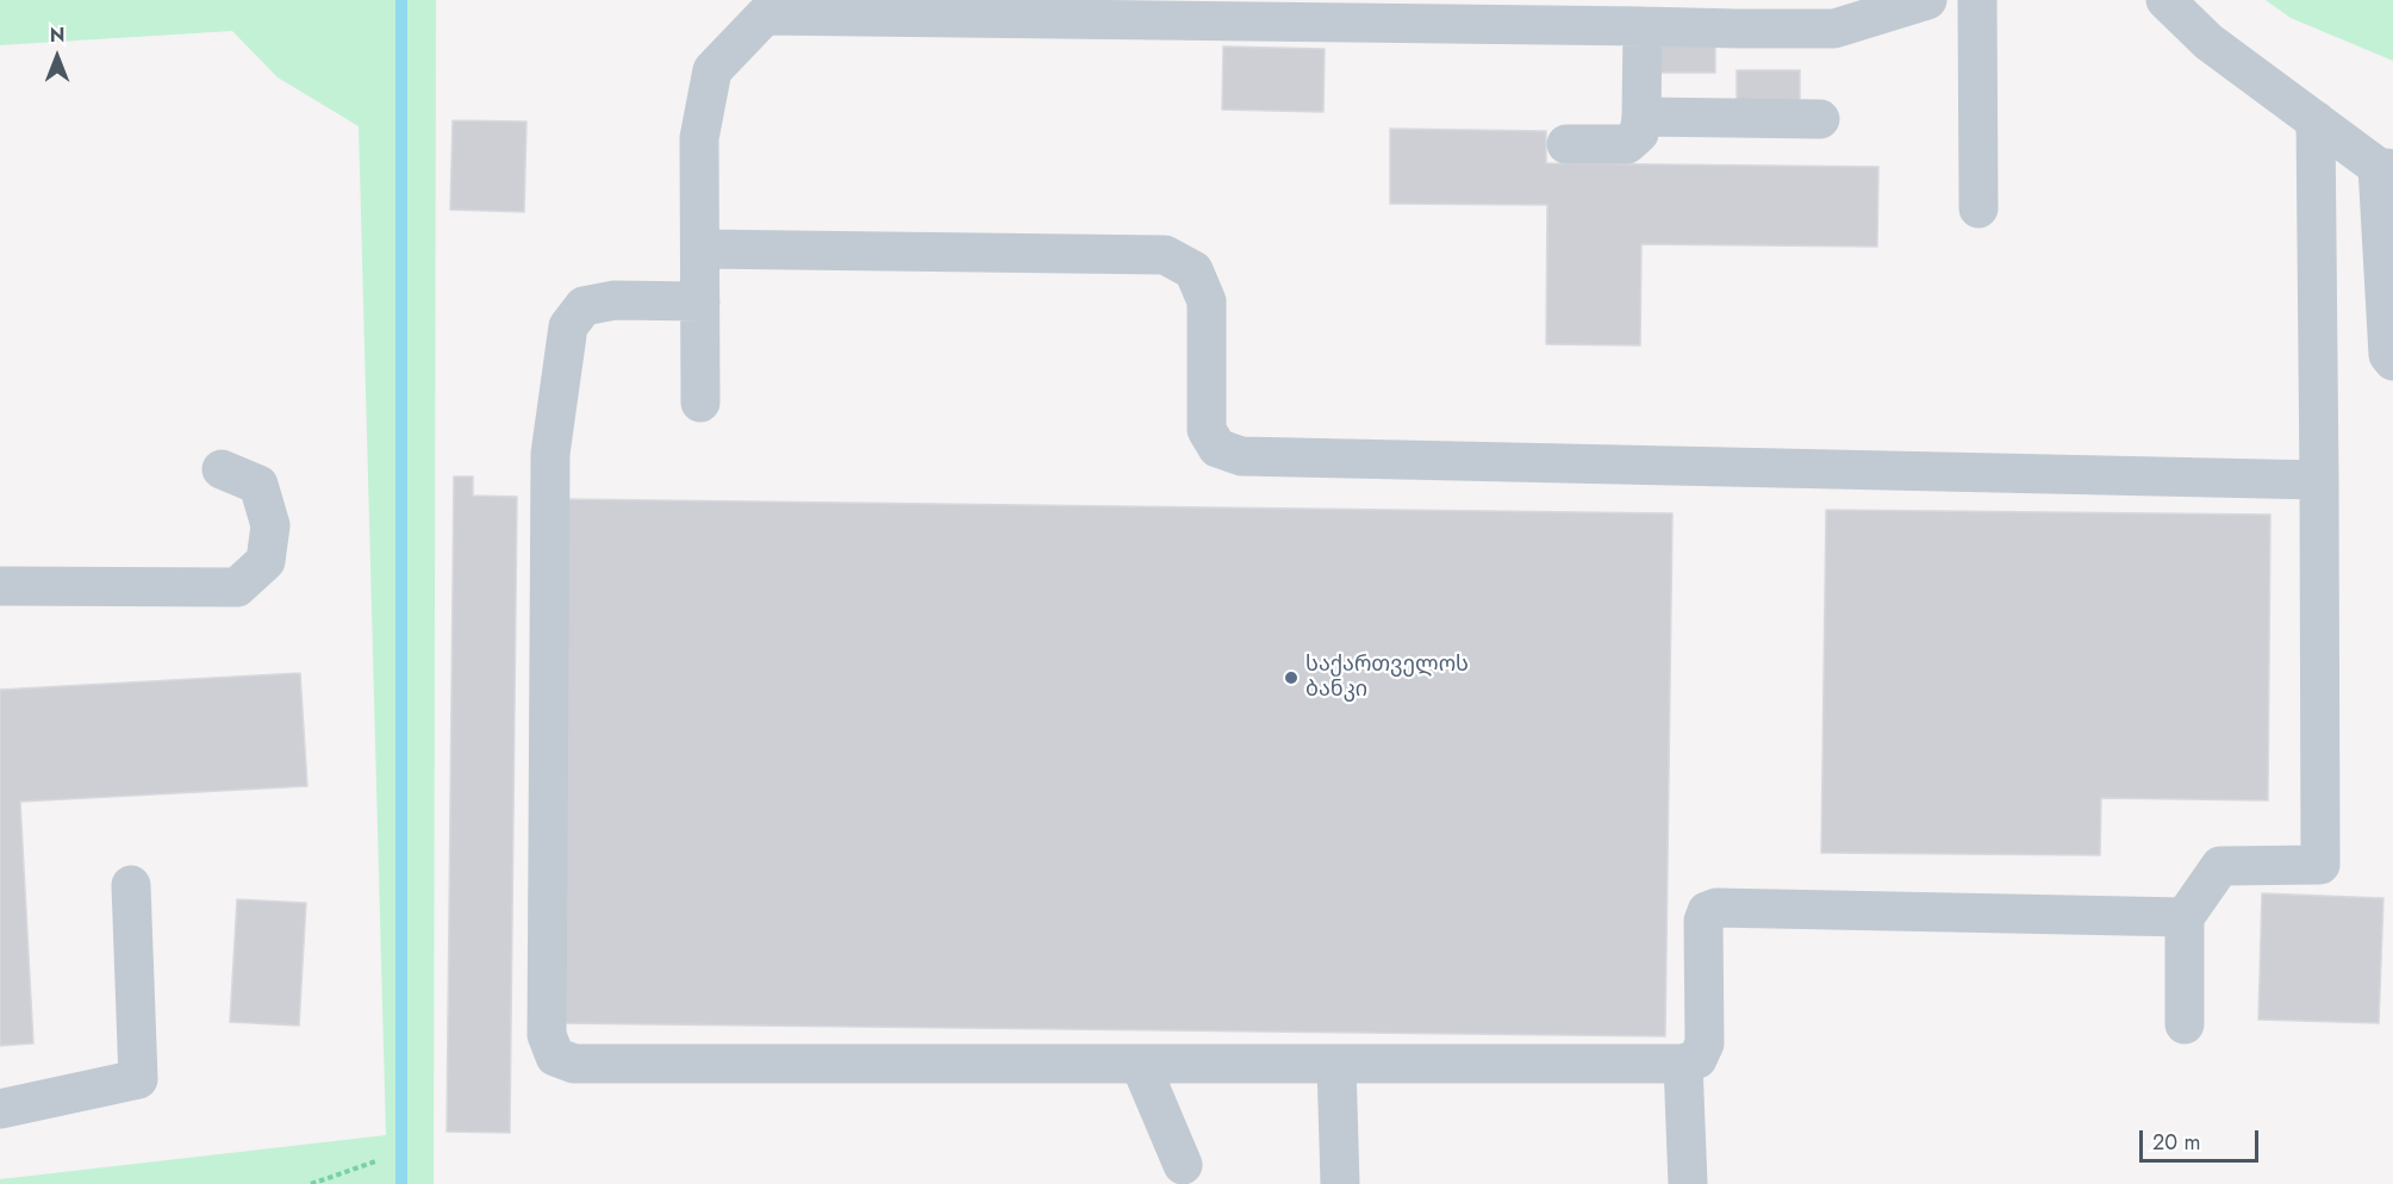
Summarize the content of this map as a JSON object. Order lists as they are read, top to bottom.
{
  "places": ["საქართველოს ბანკი"],
  "scale_bar": "20 m",
  "north": "top"
}
